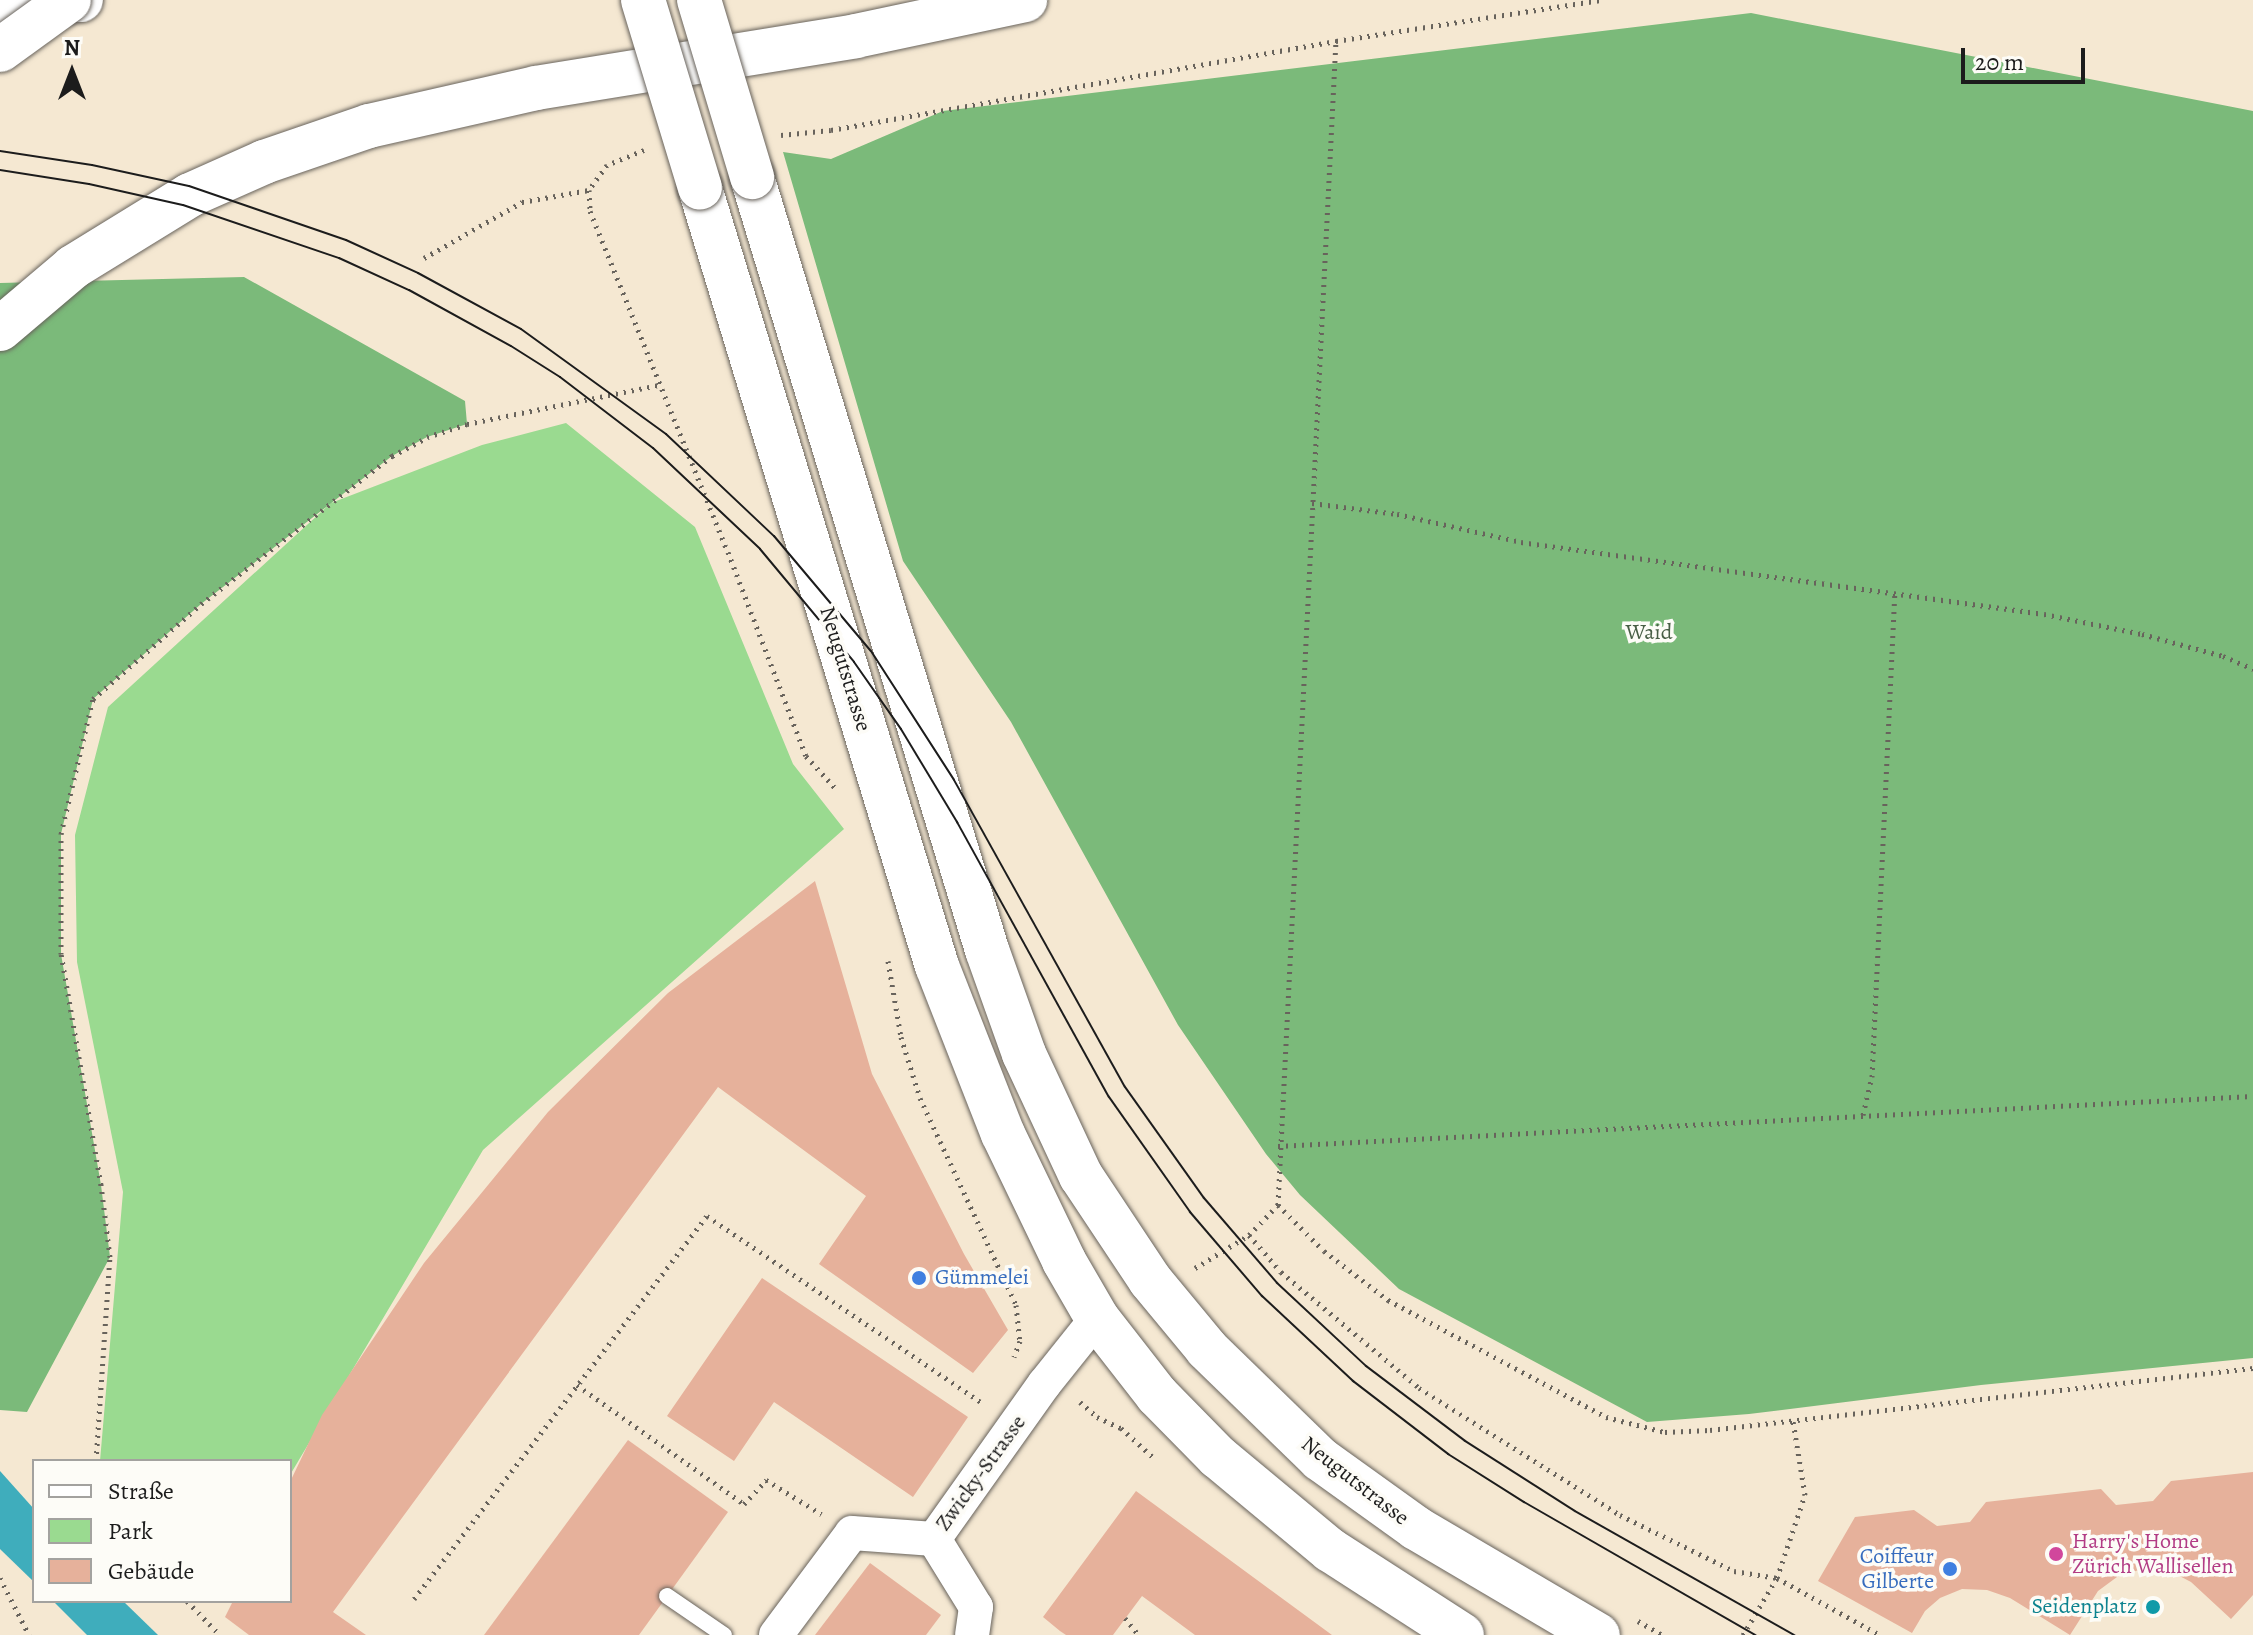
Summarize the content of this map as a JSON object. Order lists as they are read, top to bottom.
{
  "streets": {
    "main road": ["Neugutstrasse"],
    "street": ["Zwicky-Strasse"]
  },
  "crossings": [
    ["Neugutstrasse", "Zwicky-Strasse"]
  ],
  "parks": ["Waid"],
  "places": [
    "Gümmelei",
    "Harry's Home Zürich Wallisellen",
    "Coiffeur Gilberte",
    "Seidenplatz"
  ],
  "legend": ["Straße", "Park", "Gebäude"],
  "scale_bar": "20 m",
  "north": "top"
}
